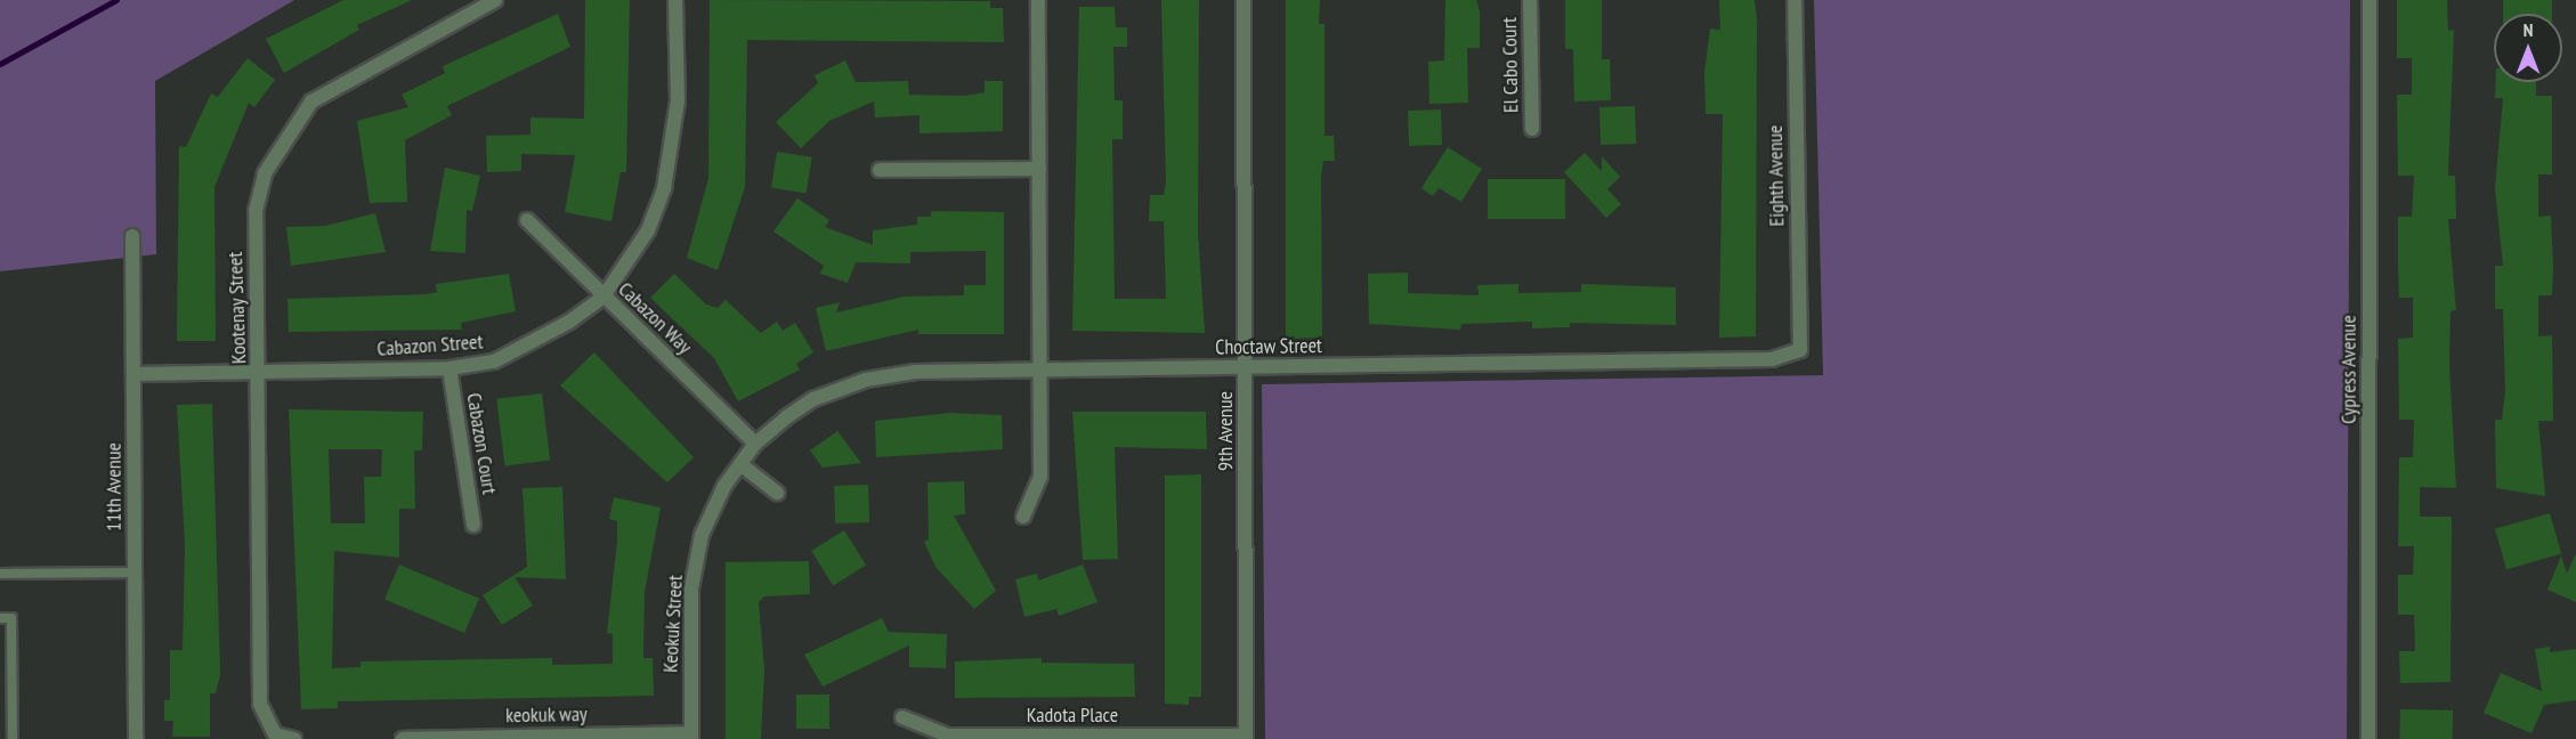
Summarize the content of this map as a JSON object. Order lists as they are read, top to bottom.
{
  "streets": {
    "street": [
      "El Cabo Court",
      "Eighth Avenue",
      "Kootenay Street",
      "Cabazon Way",
      "Cabazon Street",
      "Choctaw Street",
      "Cypress Avenue",
      "9th Avenue",
      "Cabazon Court",
      "11th Avenue",
      "Keokuk Street",
      "keokuk way",
      "Kadota Place"
    ]
  },
  "crossings": [
    ["Eighth Avenue", "Choctaw Street"],
    ["Kootenay Street", "Cabazon Street"],
    ["Cabazon Way", "Cabazon Street"],
    ["Cabazon Way", "Choctaw Street"],
    ["Cabazon Way", "Keokuk Street"],
    ["Cabazon Street", "Cabazon Court"],
    ["Cabazon Street", "11th Avenue"],
    ["Choctaw Street", "9th Avenue"],
    ["Choctaw Street", "Keokuk Street"],
    ["9th Avenue", "Kadota Place"],
    ["Keokuk Street", "keokuk way"]
  ],
  "north": "top"
}
